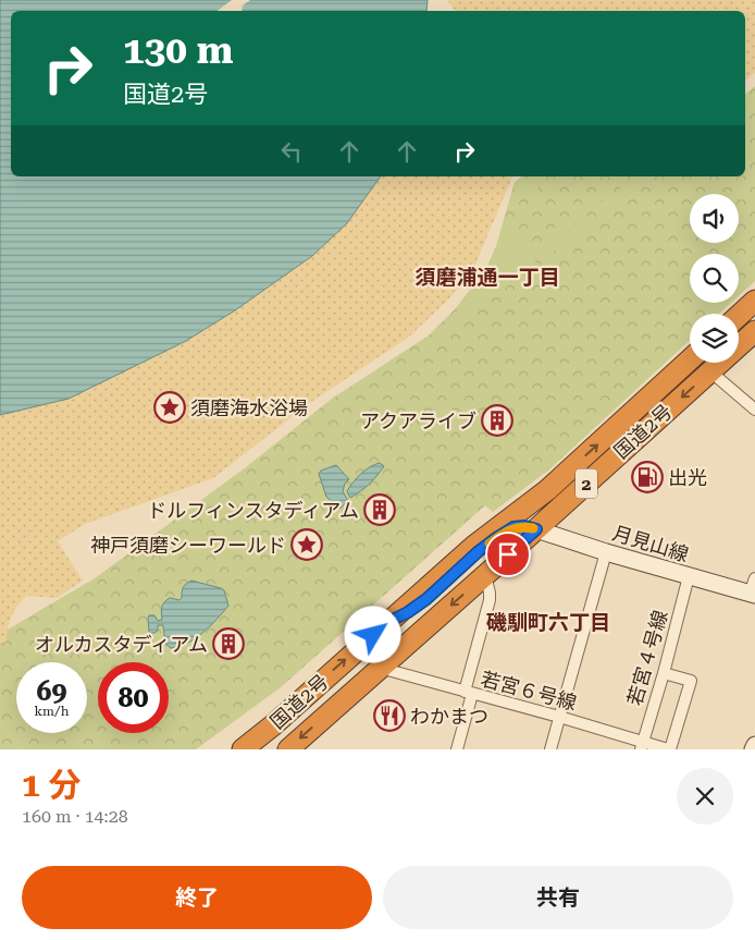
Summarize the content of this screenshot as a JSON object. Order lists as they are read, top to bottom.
{
  "streets": {
    "highway": ["国道2号", "2"],
    "street": ["月見山線", "若宮４号線", "若宮６号線"]
  },
  "crossings": [
    ["国道2号", "2"],
    ["国道2号", "月見山線"],
    ["国道2号", "若宮６号線"],
    ["2", "月見山線"],
    ["月見山線", "若宮４号線"],
    ["若宮４号線", "若宮６号線"]
  ],
  "districts": ["須磨浦通一丁目", "磯馴町六丁目"],
  "places": {
    "place": ["須磨海水浴場", "神戸須磨シーワールド"],
    "building": ["アクアライブ", "ドルフィンスタディアム", "オルカスタディアム"],
    "fuel station": ["出光"],
    "restaurant": ["わかまつ"]
  },
  "page": {
    "turn": ["130 m", "国道2号"],
    "speed": "69 km/h",
    "limit": "80",
    "heading": ["1 分", "160 m · 14:28"],
    "buttons": ["終了", "共有"]
  }
}
